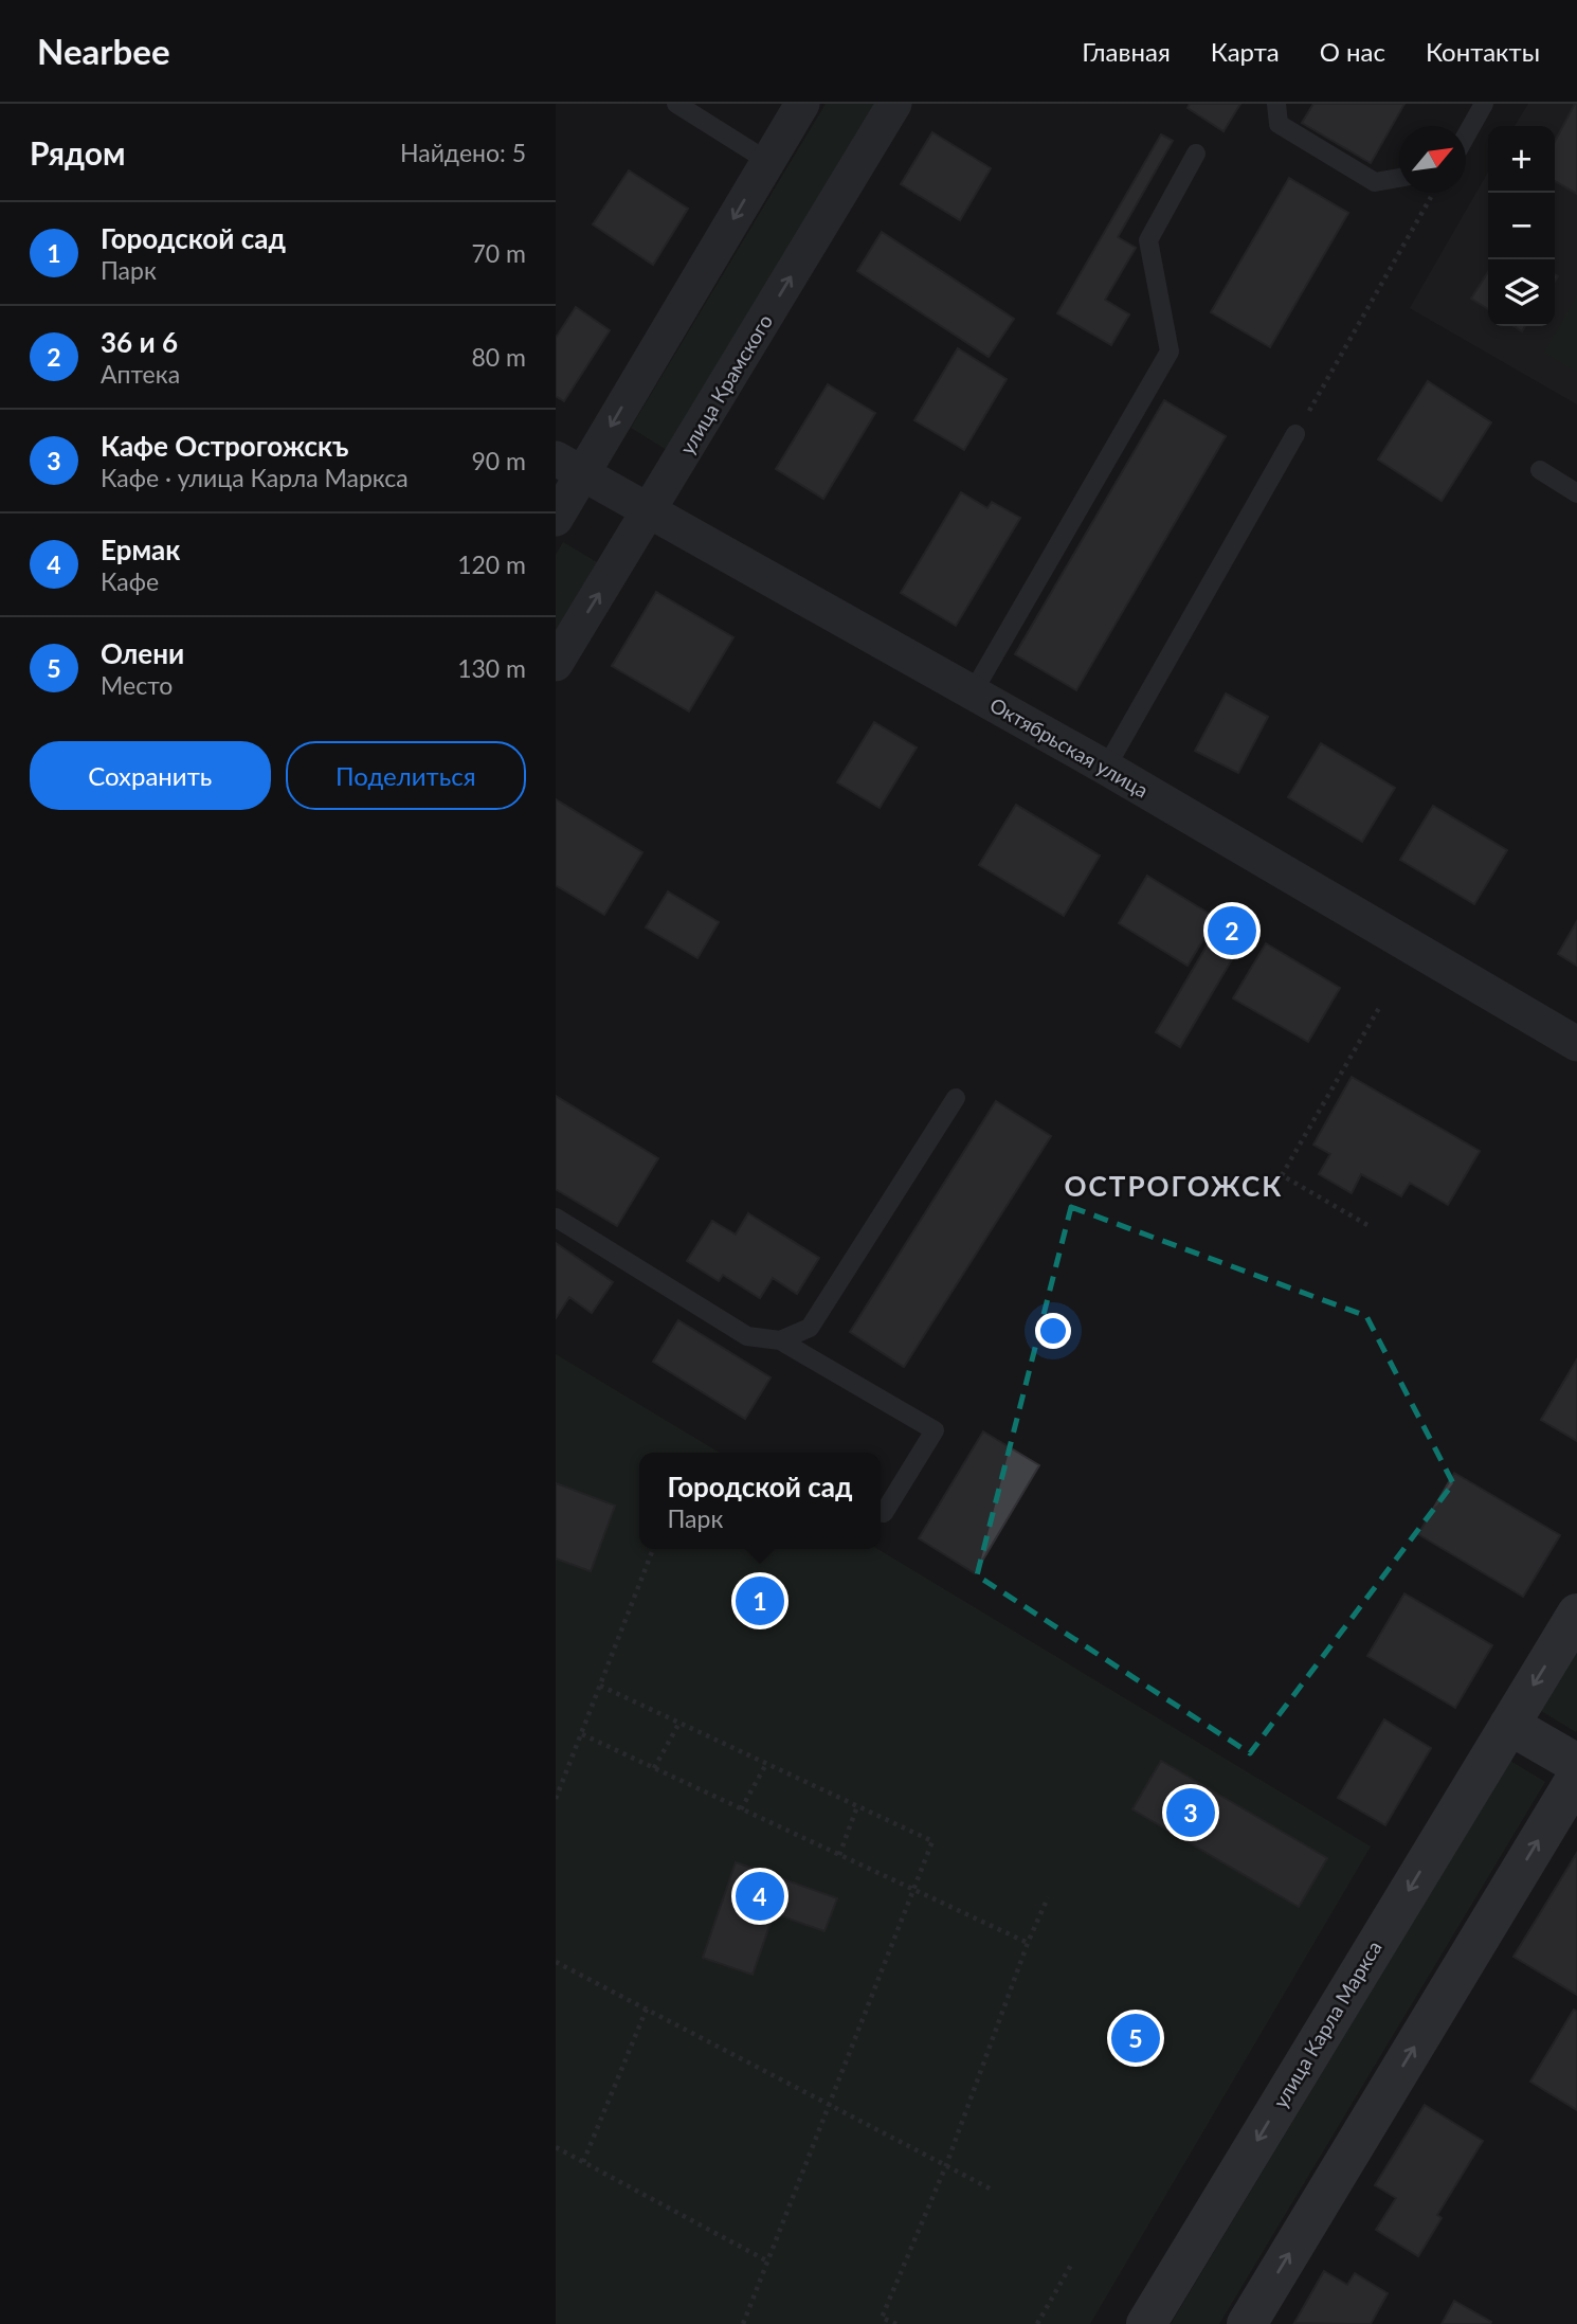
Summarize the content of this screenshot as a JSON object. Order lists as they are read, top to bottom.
{
  "streets": {
    "main road": ["улица Карла Маркса"],
    "street": ["улица Крамского", "Октябрьская улица"]
  },
  "crossings": [
    ["улица Крамского", "Октябрьская улица"]
  ],
  "districts": ["ОСТРОГОЖСК"],
  "north": "top right",
  "page": {
    "header": "Nearbee",
    "nav": [
      "Главная",
      "Карта",
      "О нас",
      "Контакты"
    ],
    "heading": ["Рядом", "Найдено: 5"],
    "map_buttons": ["+", "−"],
    "list": [
      {
        "mark": "1",
        "name": "Городской сад",
        "note": "Парк",
        "value": "70 m"
      },
      {
        "mark": "2",
        "name": "36 и 6",
        "note": "Аптека",
        "value": "80 m"
      },
      {
        "mark": "3",
        "name": "Кафе Острогожскъ",
        "note": "Кафе · улица Карла Маркса",
        "value": "90 m"
      },
      {
        "mark": "4",
        "name": "Ермак",
        "note": "Кафе",
        "value": "120 m"
      },
      {
        "mark": "5",
        "name": "Олени",
        "note": "Место",
        "value": "130 m"
      }
    ],
    "buttons": ["Сохранить", "Поделиться"],
    "pins": [
      "2",
      "1",
      "3",
      "4",
      "5"
    ],
    "popup": ["Городской сад", "Парк"]
  }
}
